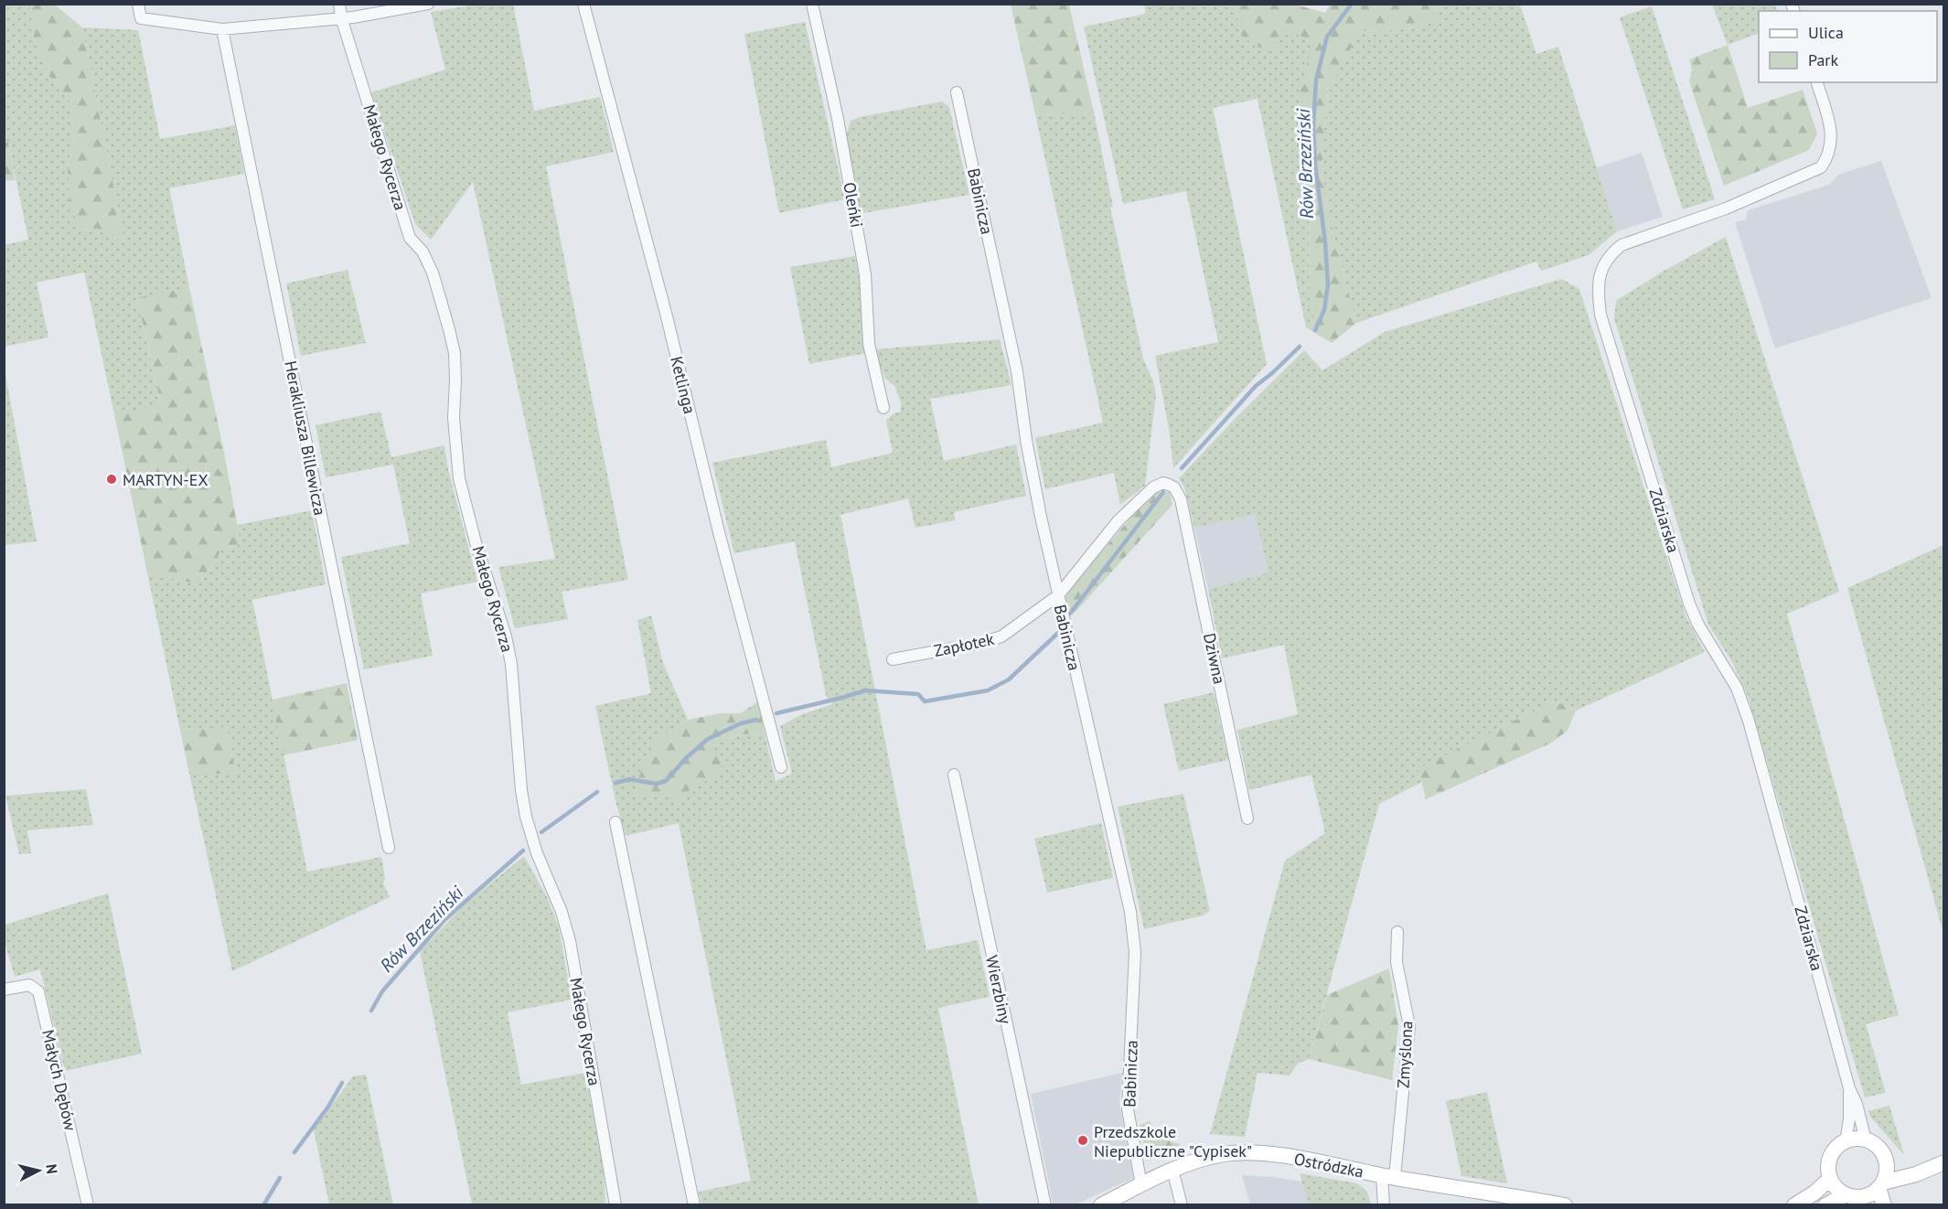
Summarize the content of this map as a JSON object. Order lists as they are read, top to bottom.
{
  "streets": {
    "street": [
      "Małego Rycerza",
      "Babinicza",
      "Oleńki",
      "Ketlinga",
      "Herakliusza Billewicza",
      "Zdziarska",
      "Zapłotek",
      "Dziwna",
      "Wierzbiny",
      "Zmyślona",
      "Małych Dębów",
      "Ostródzka"
    ]
  },
  "crossings": [
    ["Babinicza", "Zapłotek"],
    ["Babinicza", "Ostródzka"],
    ["Zapłotek", "Dziwna"],
    ["Zmyślona", "Ostródzka"]
  ],
  "water": ["Rów Brzeziński"],
  "places": ["MARTYN-EX", "Przedszkole Niepubliczne \"Cypisek\""],
  "legend": ["Ulica", "Park"],
  "north": "right"
}
